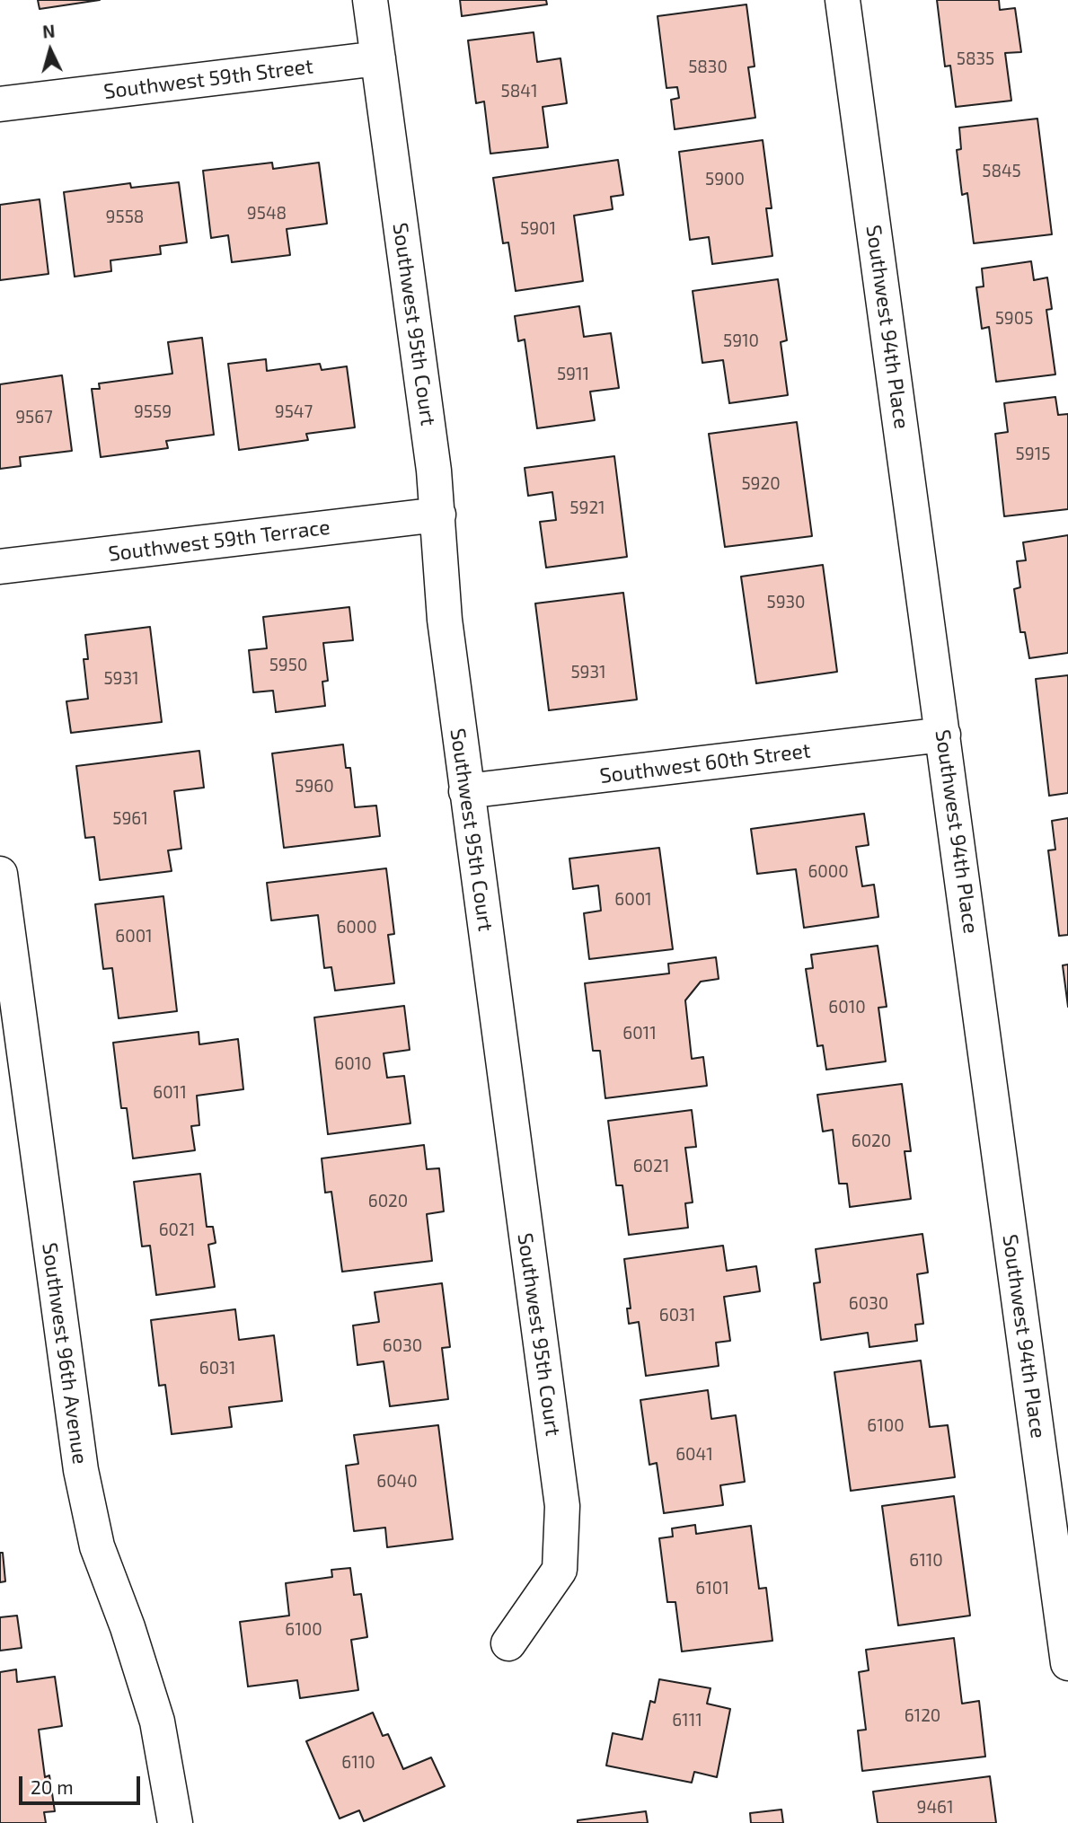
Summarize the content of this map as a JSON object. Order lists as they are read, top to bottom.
{
  "streets": {
    "street": [
      "Southwest 59th Street",
      "Southwest 95th Court",
      "Southwest 94th Place",
      "Southwest 59th Terrace",
      "Southwest 60th Street",
      "Southwest 96th Avenue"
    ]
  },
  "crossings": [
    ["Southwest 59th Street", "Southwest 95th Court"],
    ["Southwest 95th Court", "Southwest 59th Terrace"],
    ["Southwest 95th Court", "Southwest 60th Street"],
    ["Southwest 94th Place", "Southwest 60th Street"]
  ],
  "house_numbers": [
    "5835",
    "5830",
    "5841",
    "5845",
    "5900",
    "9548",
    "9558",
    "5901",
    "5905",
    "5910",
    "5911",
    "9559",
    "9547",
    "9567",
    "5915",
    "5920",
    "5921",
    "5930",
    "5950",
    "5931",
    "5931",
    "5960",
    "5961",
    "6000",
    "6001",
    "6000",
    "6001",
    "6010",
    "6011",
    "6010",
    "6011",
    "6020",
    "6021",
    "6020",
    "6021",
    "6030",
    "6031",
    "6030",
    "6031",
    "6100",
    "6041",
    "6040",
    "6110",
    "6101",
    "6100",
    "6120",
    "6111",
    "6110",
    "9461"
  ],
  "scale_bar": "20 m",
  "north": "top"
}
